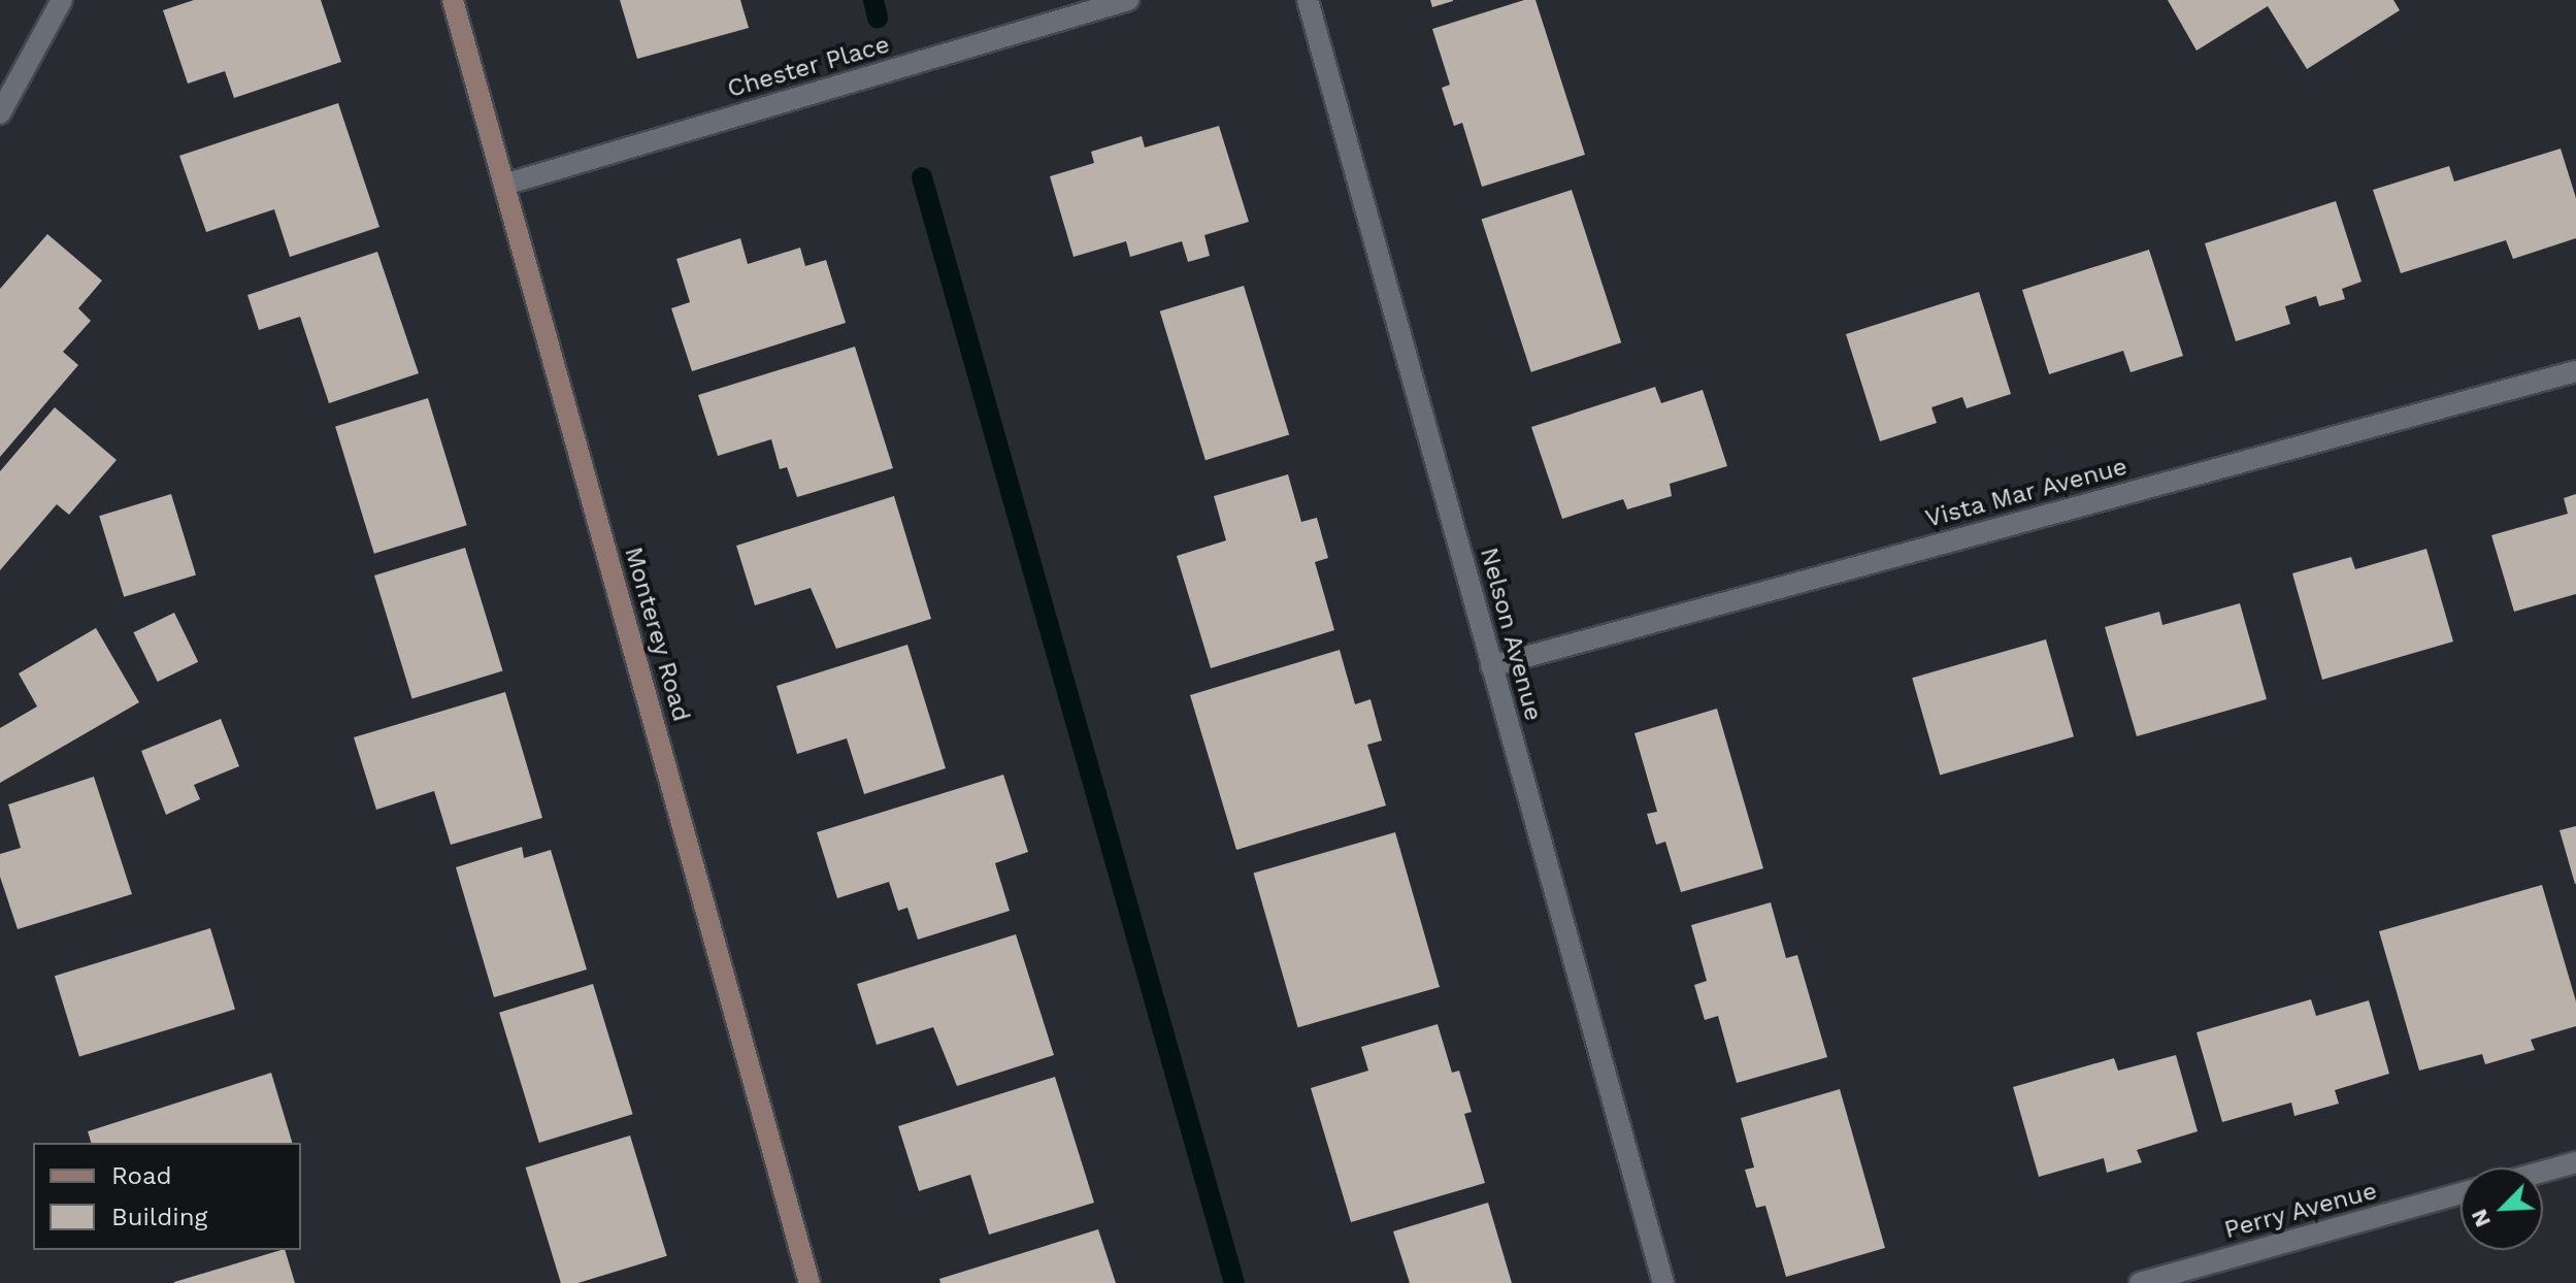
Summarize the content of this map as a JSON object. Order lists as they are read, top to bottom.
{
  "streets": {
    "main road": ["Monterey Road"],
    "street": [
      "Chester Place",
      "Vista Mar Avenue",
      "Nelson Avenue",
      "Perry Avenue"
    ]
  },
  "crossings": [
    ["Chester Place", "Monterey Road"],
    ["Vista Mar Avenue", "Nelson Avenue"]
  ],
  "legend": ["Road", "Building"],
  "north": "bottom left"
}
